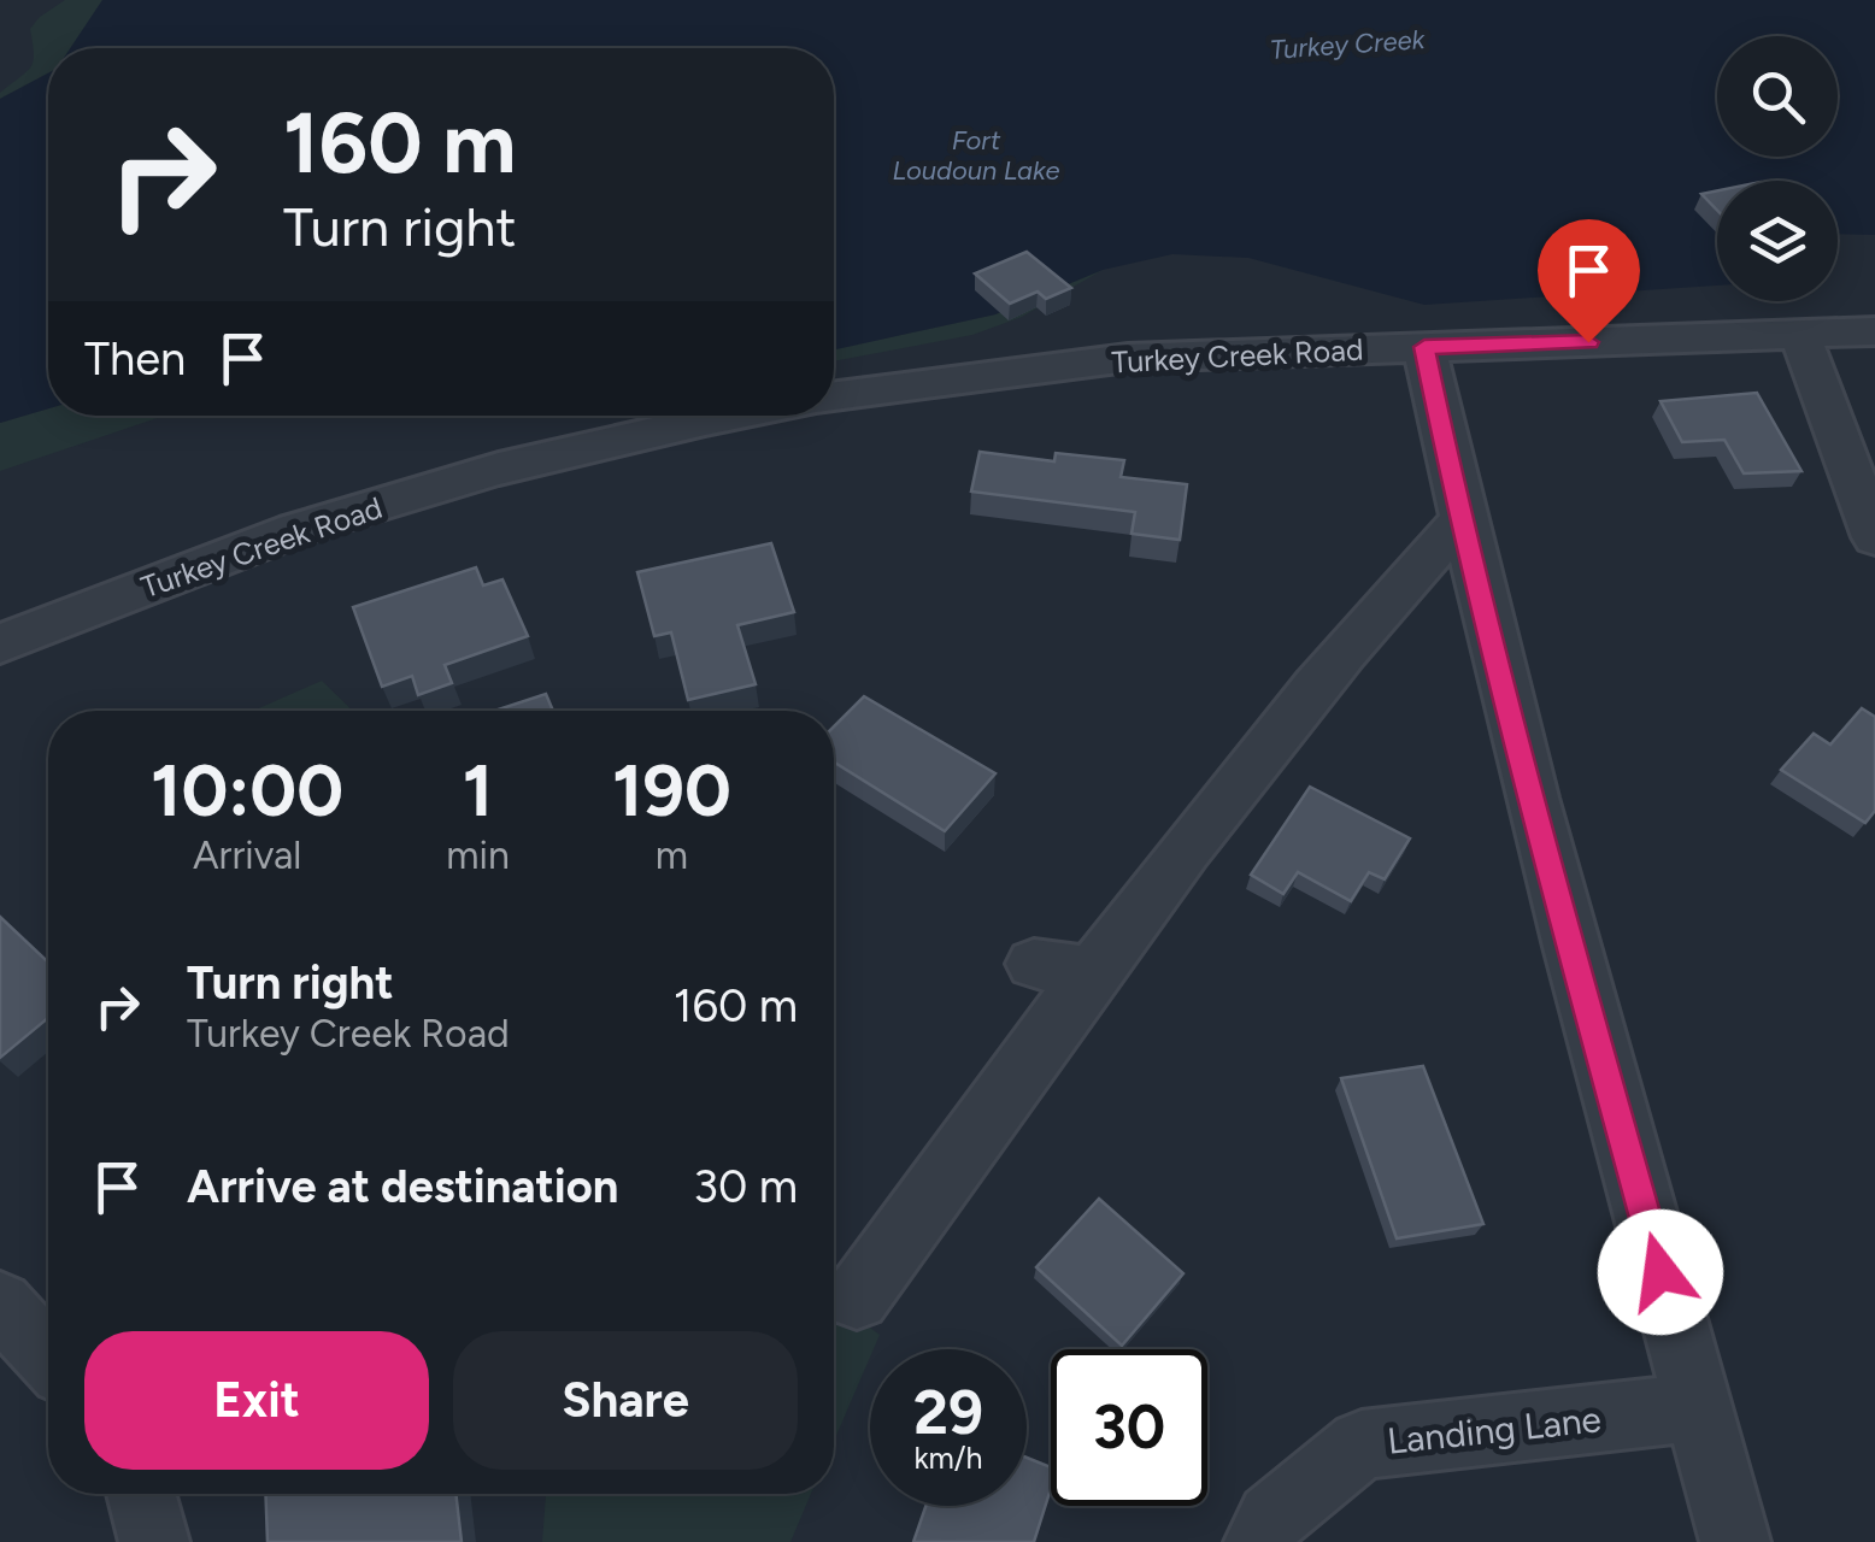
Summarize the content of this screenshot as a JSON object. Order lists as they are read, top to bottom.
{
  "streets": {
    "street": ["Turkey Creek Road", "Landing Lane"]
  },
  "water": ["Turkey Creek", "Fort Loudoun Lake"],
  "page": {
    "turn": ["160 m", "Turn right"],
    "then": "Then",
    "eta": [
      "10:00",
      "Arrival",
      "1",
      "min",
      "190",
      "m"
    ],
    "list": [
      {
        "name": "Turn right",
        "note": "Turkey Creek Road",
        "value": "160 m"
      },
      {
        "name": "Arrive at destination",
        "value": "30 m"
      }
    ],
    "buttons": ["Exit", "Share"],
    "speed": "29 km/h",
    "limit": "30"
  }
}
